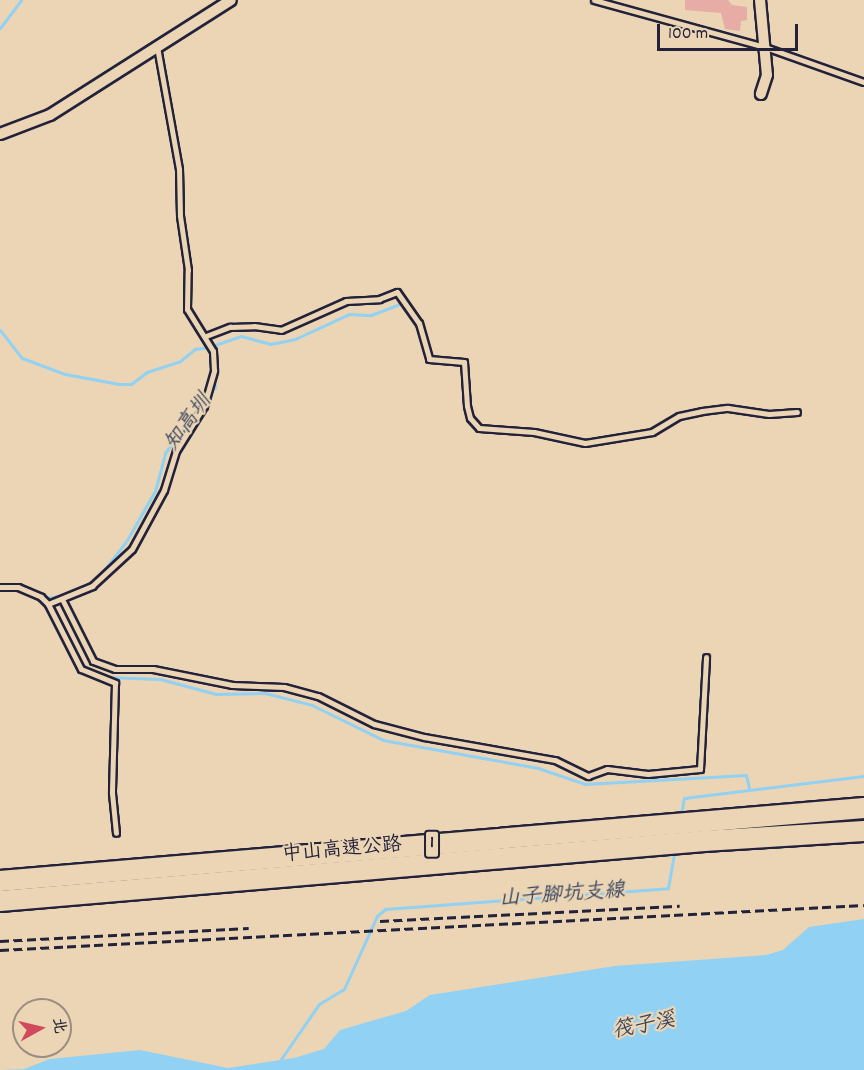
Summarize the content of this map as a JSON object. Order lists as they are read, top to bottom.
{
  "streets": {
    "highway": ["1", "中山高速公路"]
  },
  "water": ["知高圳", "山子腳坑支線", "筏子溪"],
  "scale_bar": "100 m",
  "north": "right"
}
